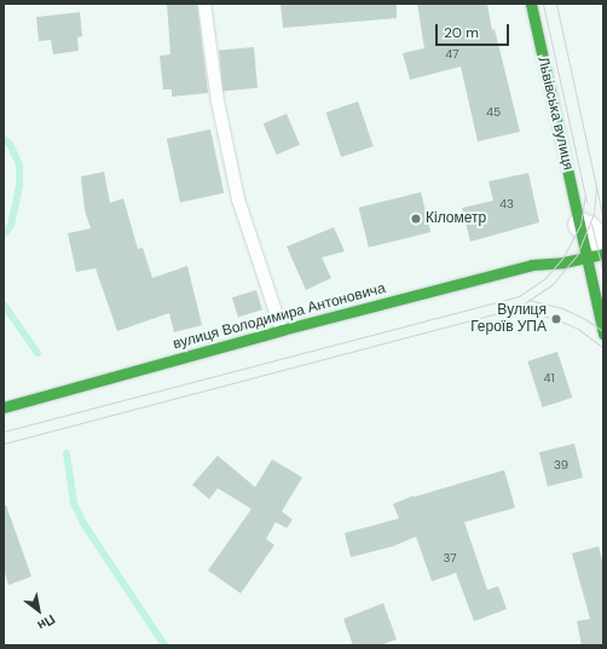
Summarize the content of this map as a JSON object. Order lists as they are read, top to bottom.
{
  "streets": {
    "street": ["Львівська вулиця", "вулиця Володимира Антоновича"]
  },
  "crossings": [
    ["Львівська вулиця", "вулиця Володимира Антоновича"]
  ],
  "places": ["Кілометр", "Вулиця Героїв УПА"],
  "house_numbers": [
    "47",
    "45",
    "43",
    "41",
    "39",
    "37"
  ],
  "scale_bar": "20 m",
  "north": "bottom right"
}
